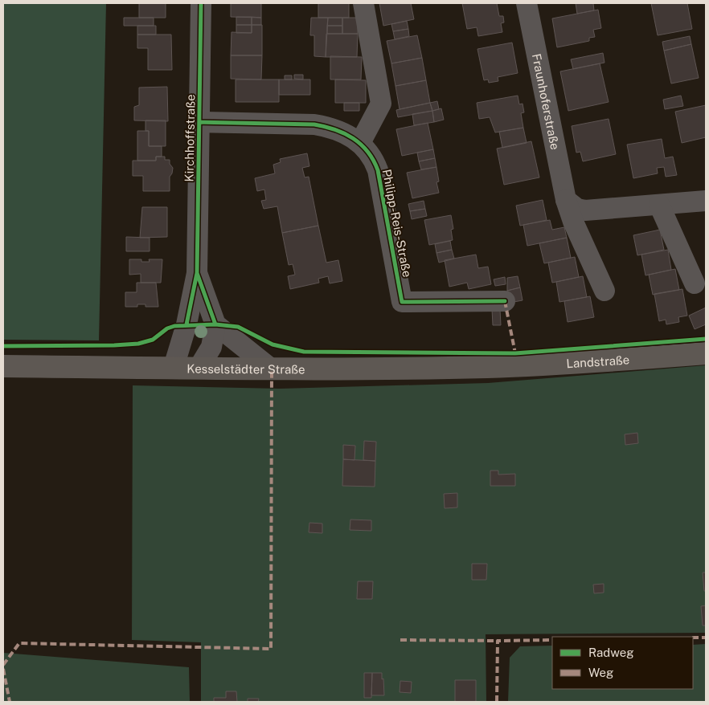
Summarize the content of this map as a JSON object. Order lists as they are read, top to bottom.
{
  "streets": {
    "main road": ["Landstraße", "Kesselstädter Straße"],
    "street": ["Fraunhoferstraße", "Kirchhoffstraße", "Philipp-Reis-Straße"]
  },
  "crossings": [
    ["Kirchhoffstraße", "Philipp-Reis-Straße"],
    ["Kirchhoffstraße", "Kesselstädter Straße"],
    ["Landstraße", "Kesselstädter Straße"]
  ],
  "legend": ["Radweg", "Weg"]
}
